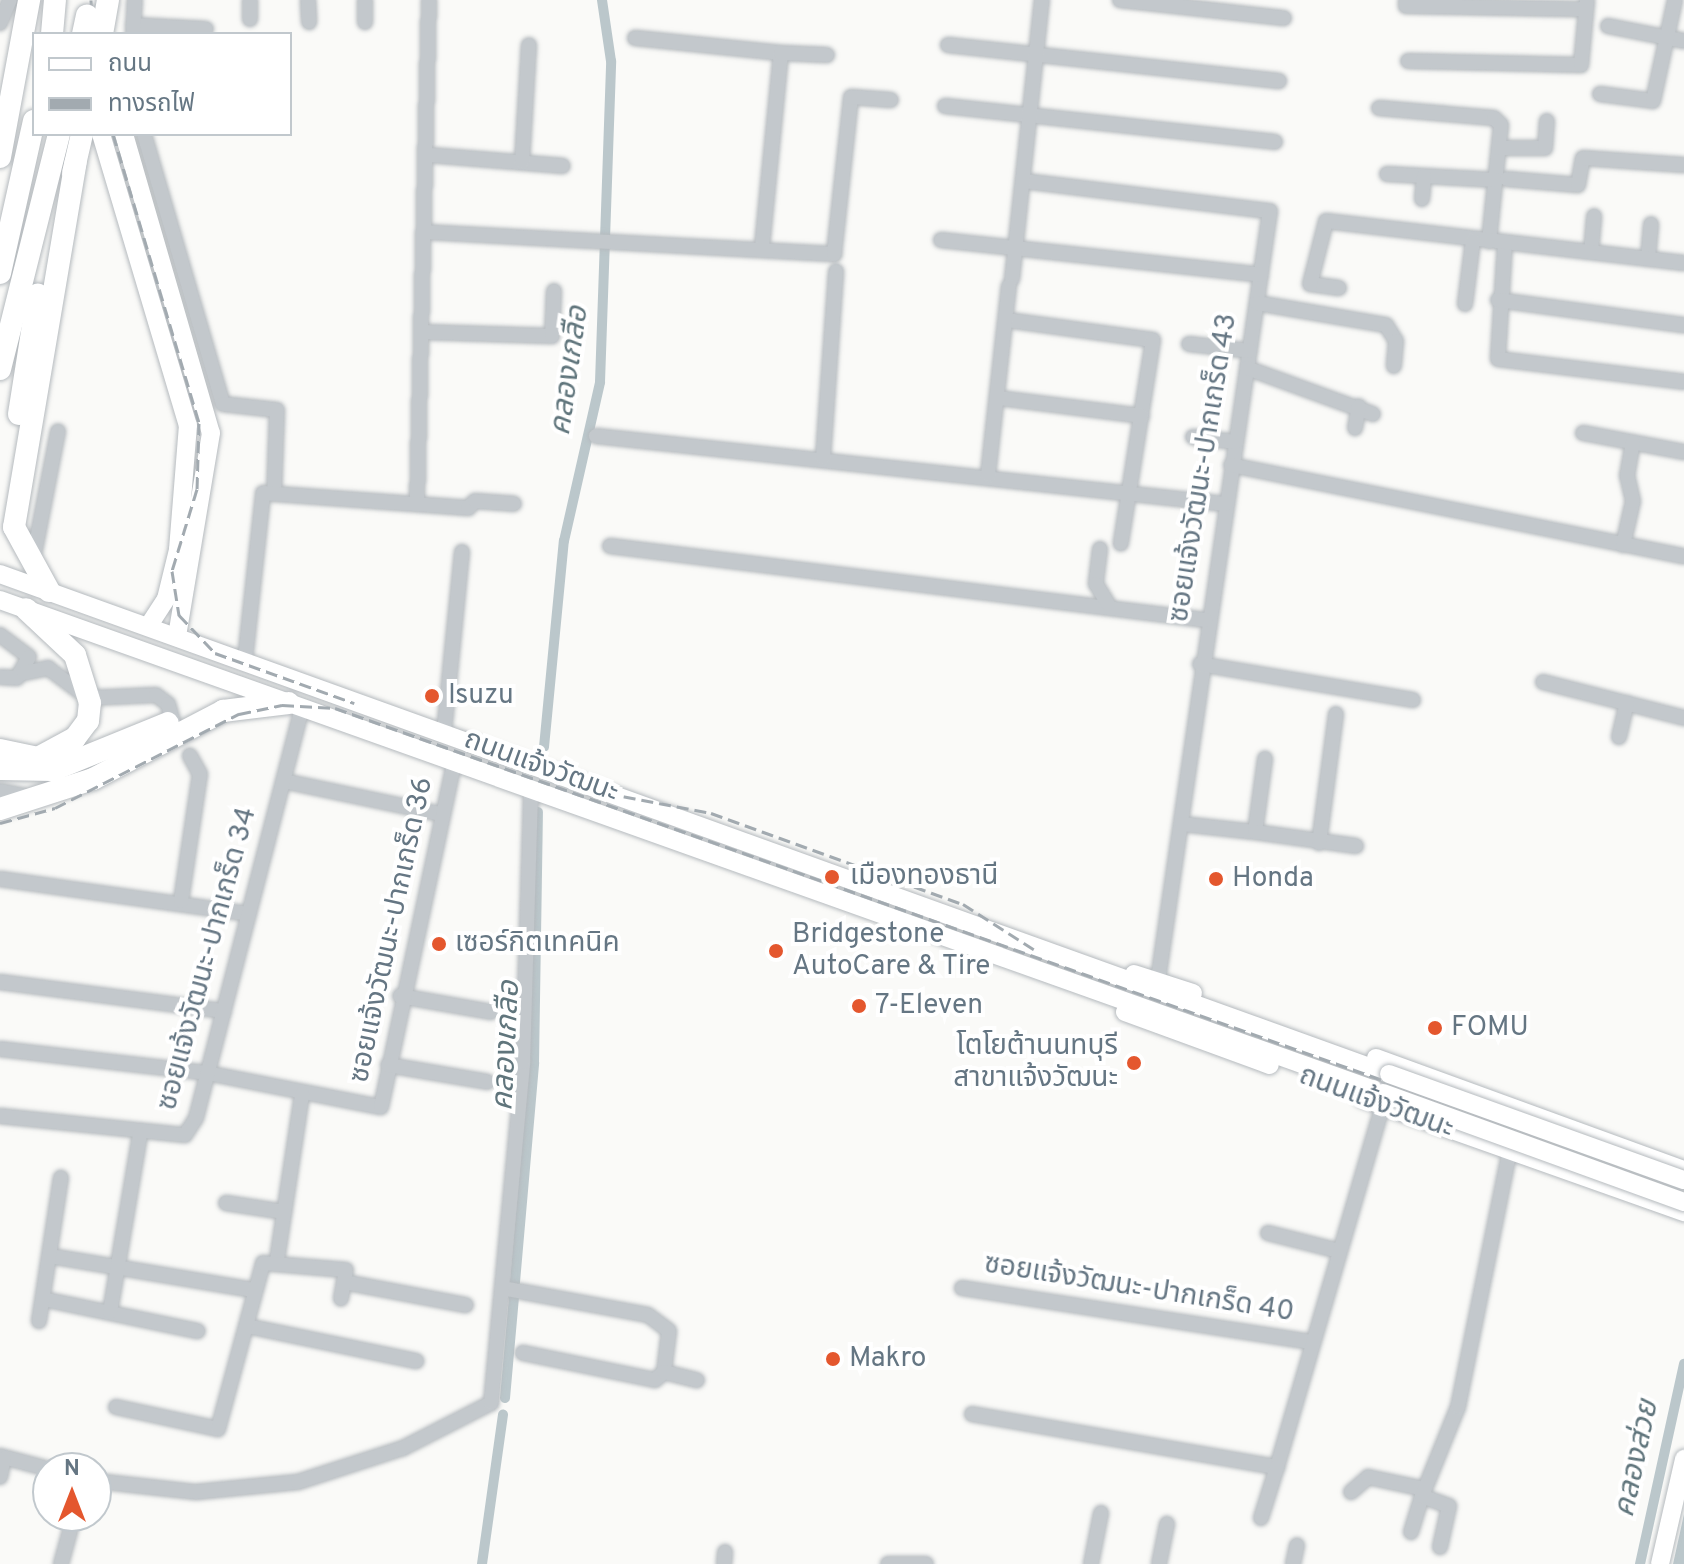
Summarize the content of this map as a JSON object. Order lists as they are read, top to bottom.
{
  "streets": {
    "main road": ["ถนนแจ้งวัฒนะ"],
    "street": [
      "ซอยแจ้งวัฒนะ-ปากเกร็ด 43",
      "ซอยแจ้งวัฒนะ-ปากเกร็ด 36",
      "ซอยแจ้งวัฒนะ-ปากเกร็ด 34",
      "ซอยแจ้งวัฒนะ-ปากเกร็ด 40"
    ]
  },
  "crossings": [
    ["ซอยแจ้งวัฒนะ-ปากเกร็ด 43", "ถนนแจ้งวัฒนะ"],
    ["ถนนแจ้งวัฒนะ", "ซอยแจ้งวัฒนะ-ปากเกร็ด 36"],
    ["ถนนแจ้งวัฒนะ", "ซอยแจ้งวัฒนะ-ปากเกร็ด 34"],
    ["ถนนแจ้งวัฒนะ", "ซอยแจ้งวัฒนะ-ปากเกร็ด 40"]
  ],
  "water": ["คลองเกลือ", "คลองส่วย"],
  "places": [
    "Isuzu",
    "เมืองทองธานี",
    "Honda",
    "เซอร์กิตเทคนิค",
    "Bridgestone AutoCare & Tire",
    "7-Eleven",
    "FOMU",
    "โตโยต้านนทบุรี สาขาแจ้งวัฒนะ",
    "Makro"
  ],
  "legend": ["ถนน", "ทางรถไฟ"],
  "north": "top"
}
